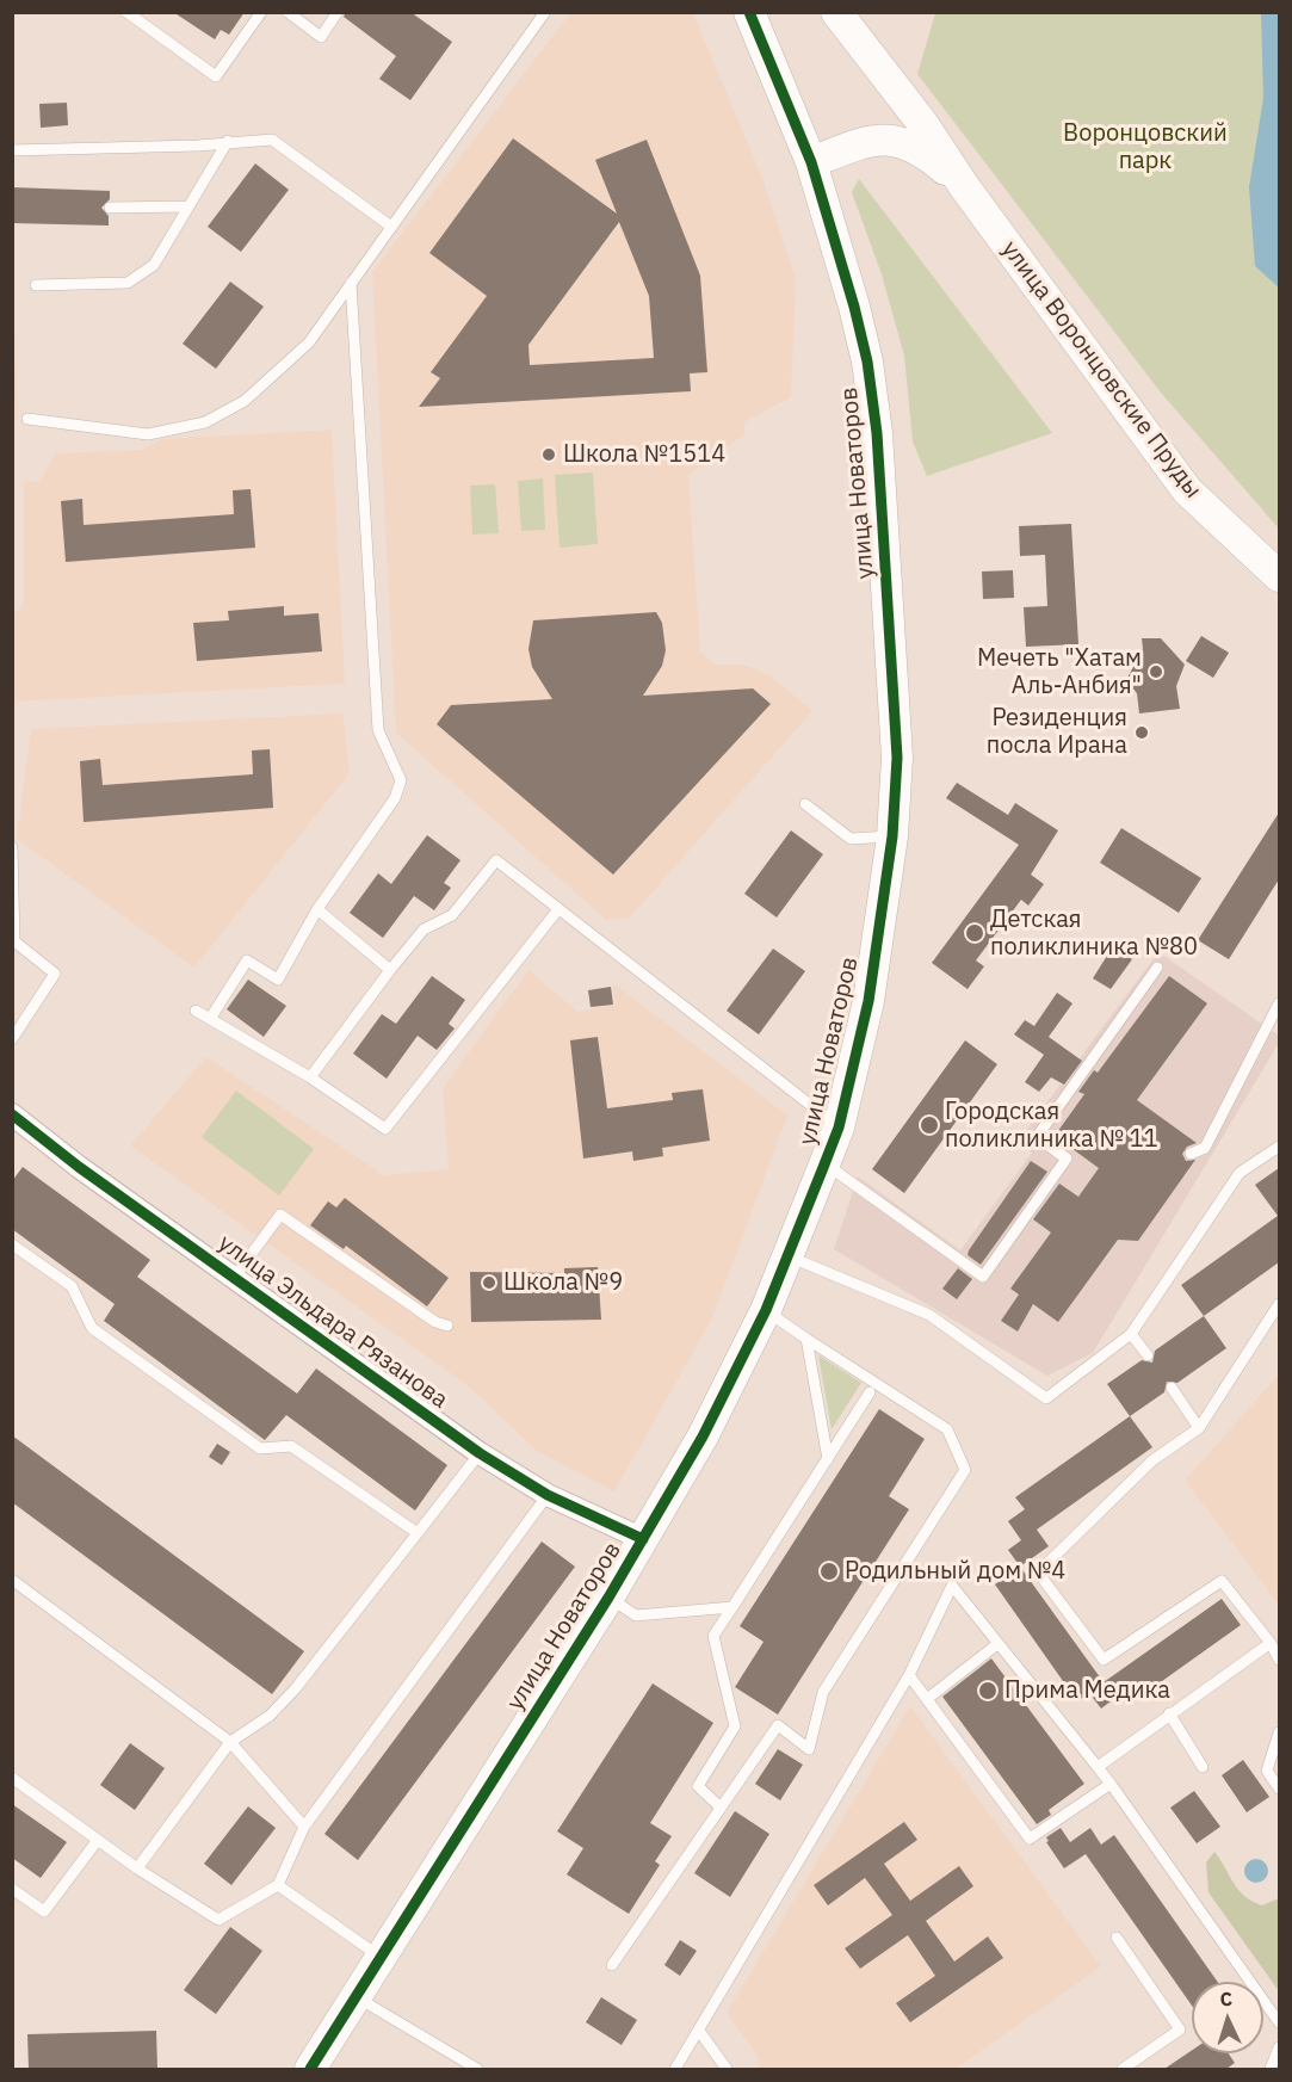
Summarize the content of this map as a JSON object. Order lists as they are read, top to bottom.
{
  "streets": {
    "street": ["улица Воронцовские Пруды", "улица Новаторов", "улица Эльдара Рязанова"]
  },
  "crossings": [
    ["улица Воронцовские Пруды", "улица Новаторов"],
    ["улица Новаторов", "улица Эльдара Рязанова"]
  ],
  "parks": ["Воронцовский парк"],
  "places": [
    "Школа №1514",
    "Мечеть \"Хатам Аль-Анбия\"",
    "Резиденция посла Ирана",
    "Детская поликлиника №80",
    "Городская поликлиника № 11",
    "Школа №9",
    "Родильный дом №4",
    "Прима Медика"
  ],
  "north": "top"
}
